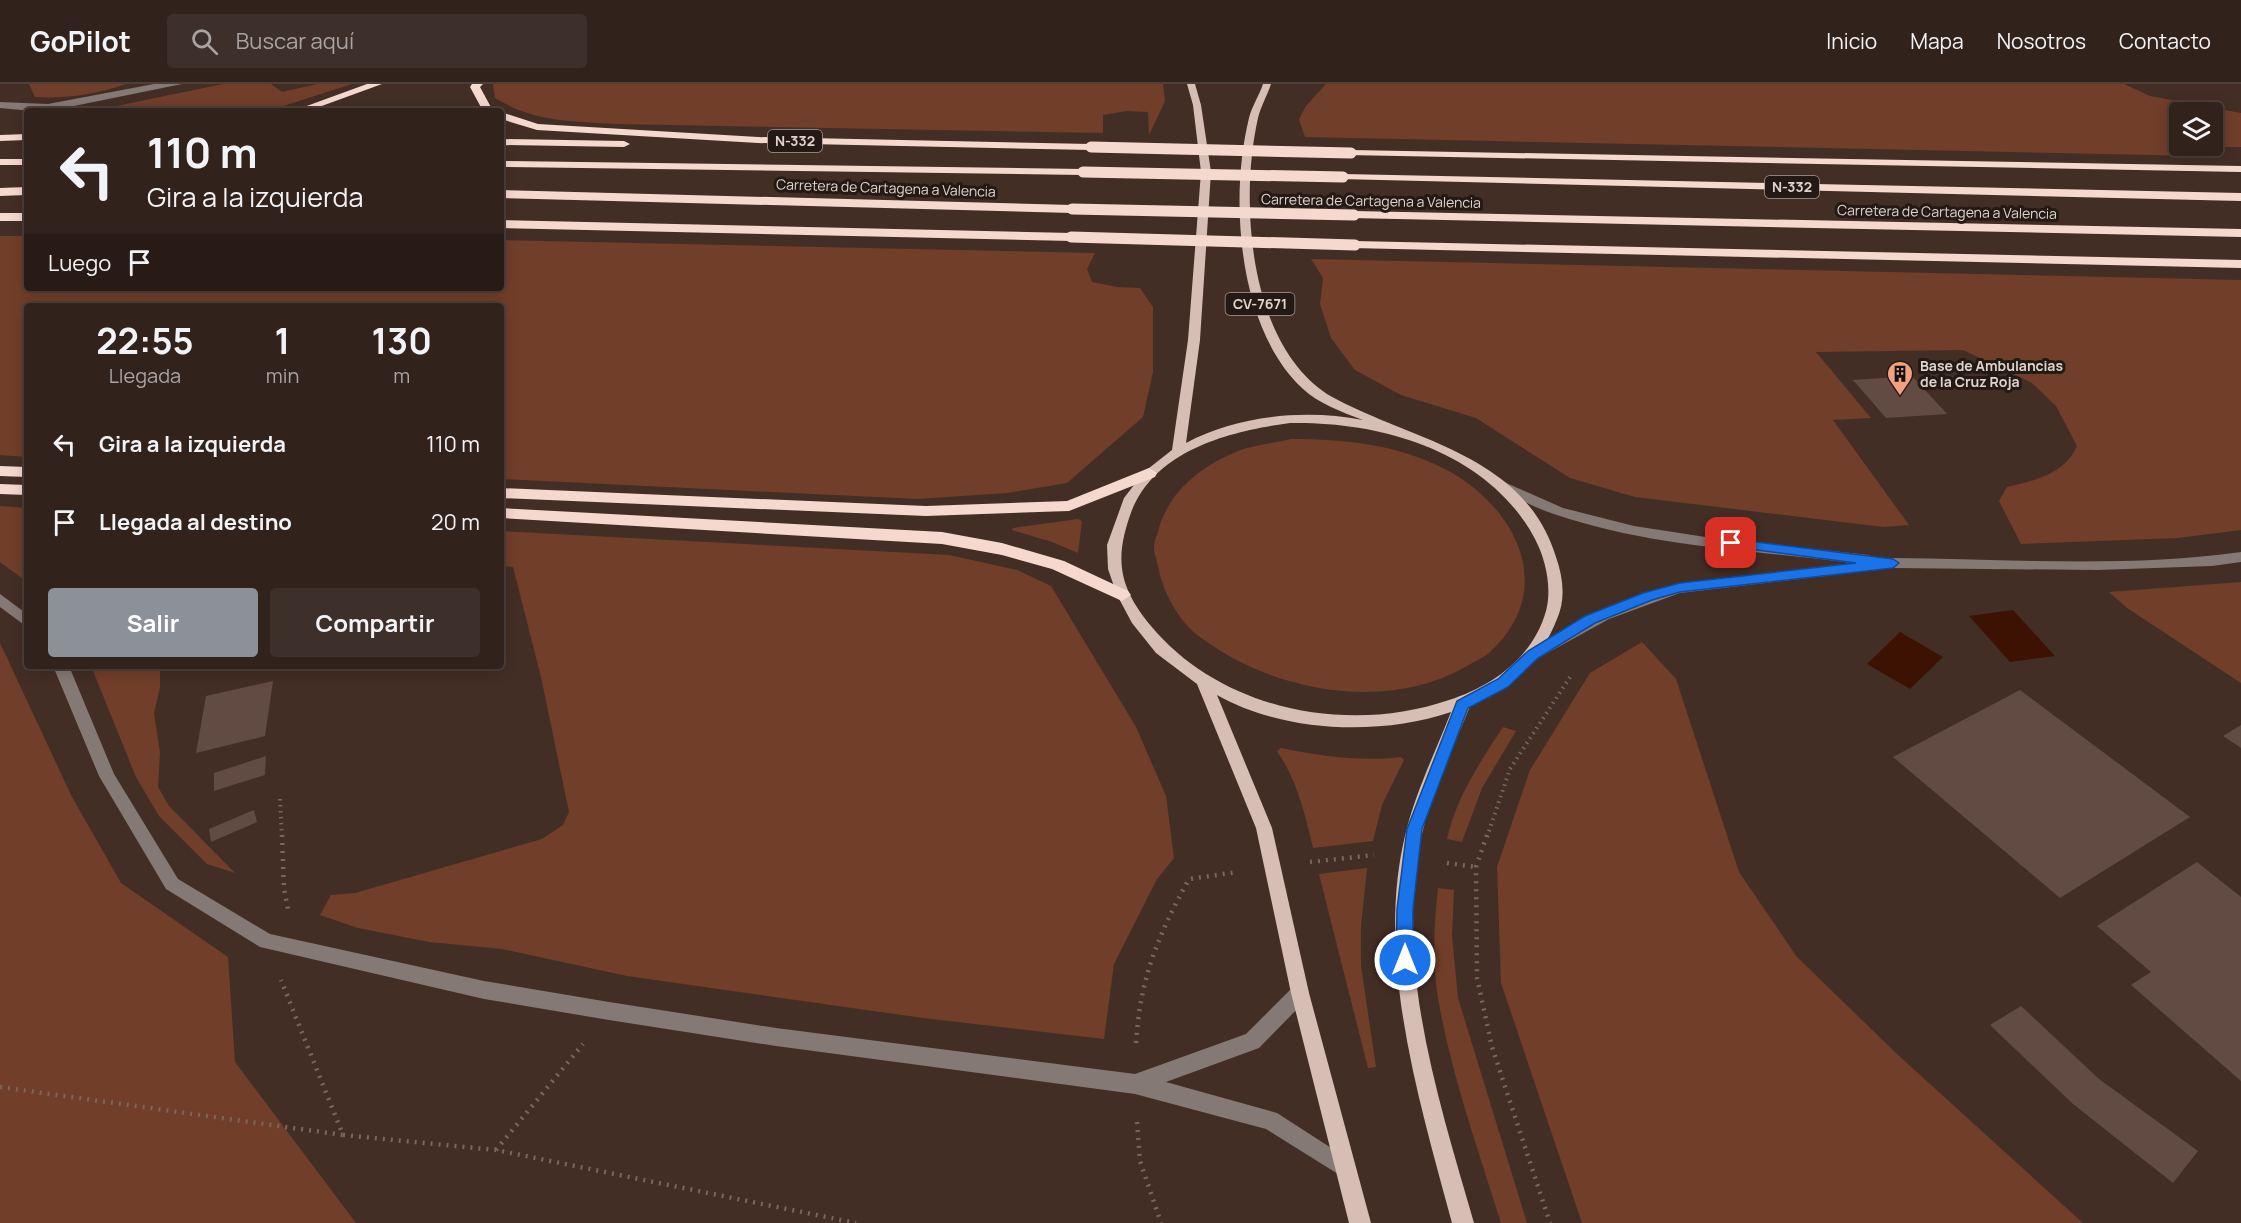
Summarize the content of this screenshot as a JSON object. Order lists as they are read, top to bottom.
{
  "streets": {
    "highway": ["N-332", "Carretera de Cartagena a Valencia"],
    "main road": ["CV-7671"]
  },
  "places": {
    "building": ["Base de Ambulancias de la Cruz Roja"]
  },
  "page": {
    "header": "GoPilot",
    "search": "Buscar aquí",
    "nav": [
      "Inicio",
      "Mapa",
      "Nosotros",
      "Contacto"
    ],
    "turn": ["110 m", "Gira a la izquierda"],
    "then": "Luego",
    "eta": [
      "22:55",
      "Llegada",
      "1",
      "min",
      "130",
      "m"
    ],
    "list": [
      {
        "name": "Gira a la izquierda",
        "value": "110 m"
      },
      {
        "name": "Llegada al destino",
        "value": "20 m"
      }
    ],
    "buttons": ["Salir", "Compartir"]
  }
}
